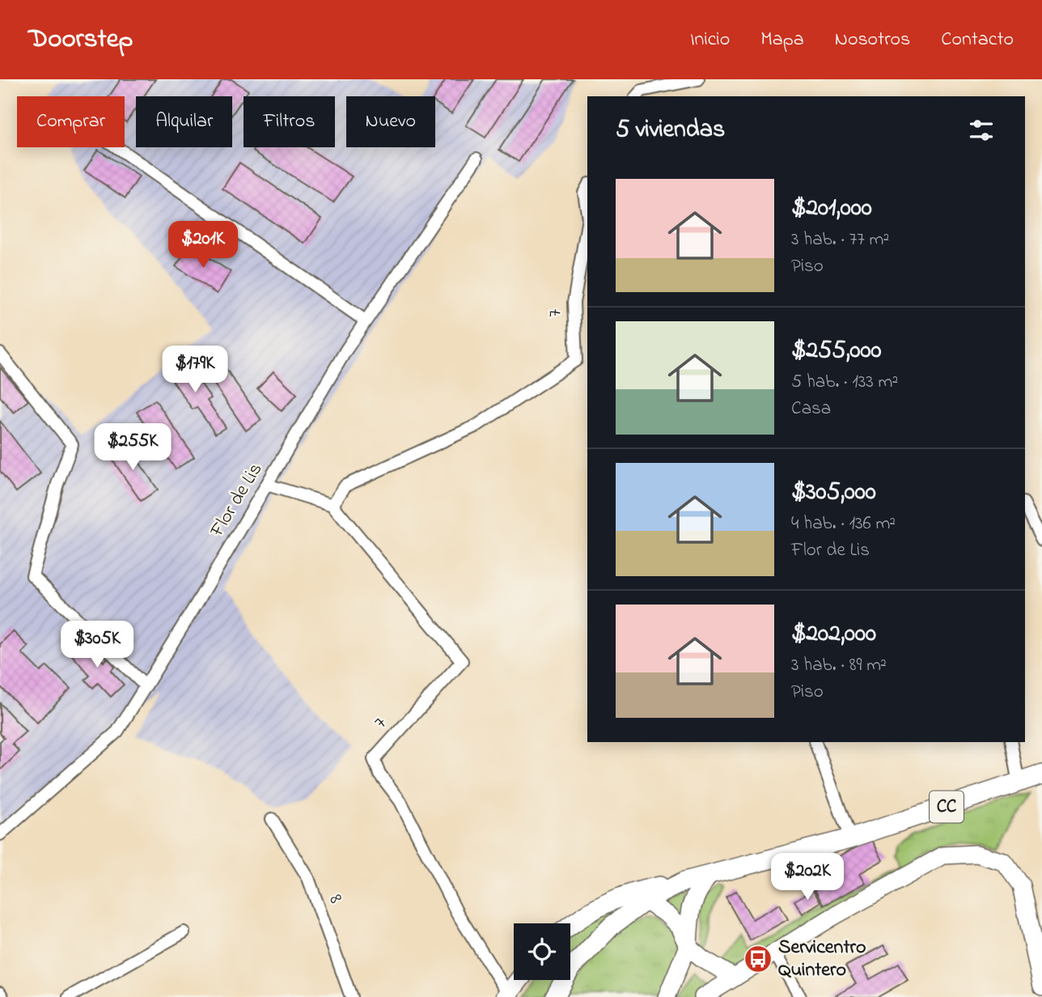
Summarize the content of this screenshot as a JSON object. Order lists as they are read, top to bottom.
{
  "streets": {
    "main road": ["CC"],
    "street": ["7", "Flor de Lis", "8"]
  },
  "places": {
    "bus stop": ["Servicentro Quintero"]
  },
  "page": {
    "header": "Doorstep",
    "nav": [
      "Inicio",
      "Mapa",
      "Nosotros",
      "Contacto"
    ],
    "chip": [
      "Comprar",
      "Alquilar",
      "Filtros",
      "Nuevo"
    ],
    "heading": "5 viviendas",
    "list": [
      {
        "name": "$201,000",
        "note": "3 hab. · 77 m² · Piso"
      },
      {
        "name": "$255,000",
        "note": "5 hab. · 133 m² · Casa"
      },
      {
        "name": "$305,000",
        "note": "4 hab. · 136 m² · Flor de Lis"
      },
      {
        "name": "$202,000",
        "note": "3 hab. · 89 m² · Piso"
      }
    ],
    "price": [
      "$201K",
      "$179K",
      "$255K",
      "$305K",
      "$202K"
    ]
  }
}
